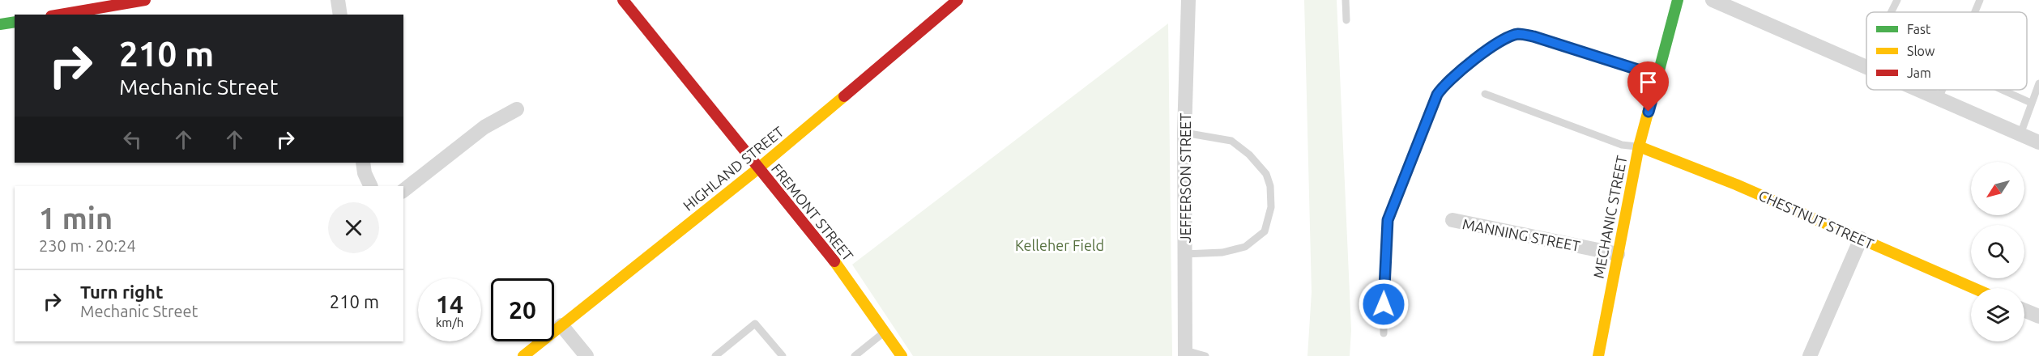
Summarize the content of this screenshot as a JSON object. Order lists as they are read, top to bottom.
{
  "streets": {
    "street": [
      "HIGHLAND STREET",
      "JEFFERSON STREET",
      "FREMONT STREET",
      "MECHANIC STREET",
      "CHESTNUT STREET",
      "MANNING STREET"
    ]
  },
  "crossings": [
    ["HIGHLAND STREET", "FREMONT STREET"],
    ["MECHANIC STREET", "CHESTNUT STREET"],
    ["MECHANIC STREET", "MANNING STREET"]
  ],
  "parks": ["Kelleher Field"],
  "legend": ["Fast", "Slow", "Jam"],
  "north": "bottom left",
  "page": {
    "turn": ["210 m", "Mechanic Street"],
    "heading": ["1 min", "230 m · 20:24"],
    "list": [
      {
        "name": "Turn right",
        "note": "Mechanic Street",
        "value": "210 m"
      }
    ],
    "speed": "14 km/h",
    "limit": "20"
  }
}
